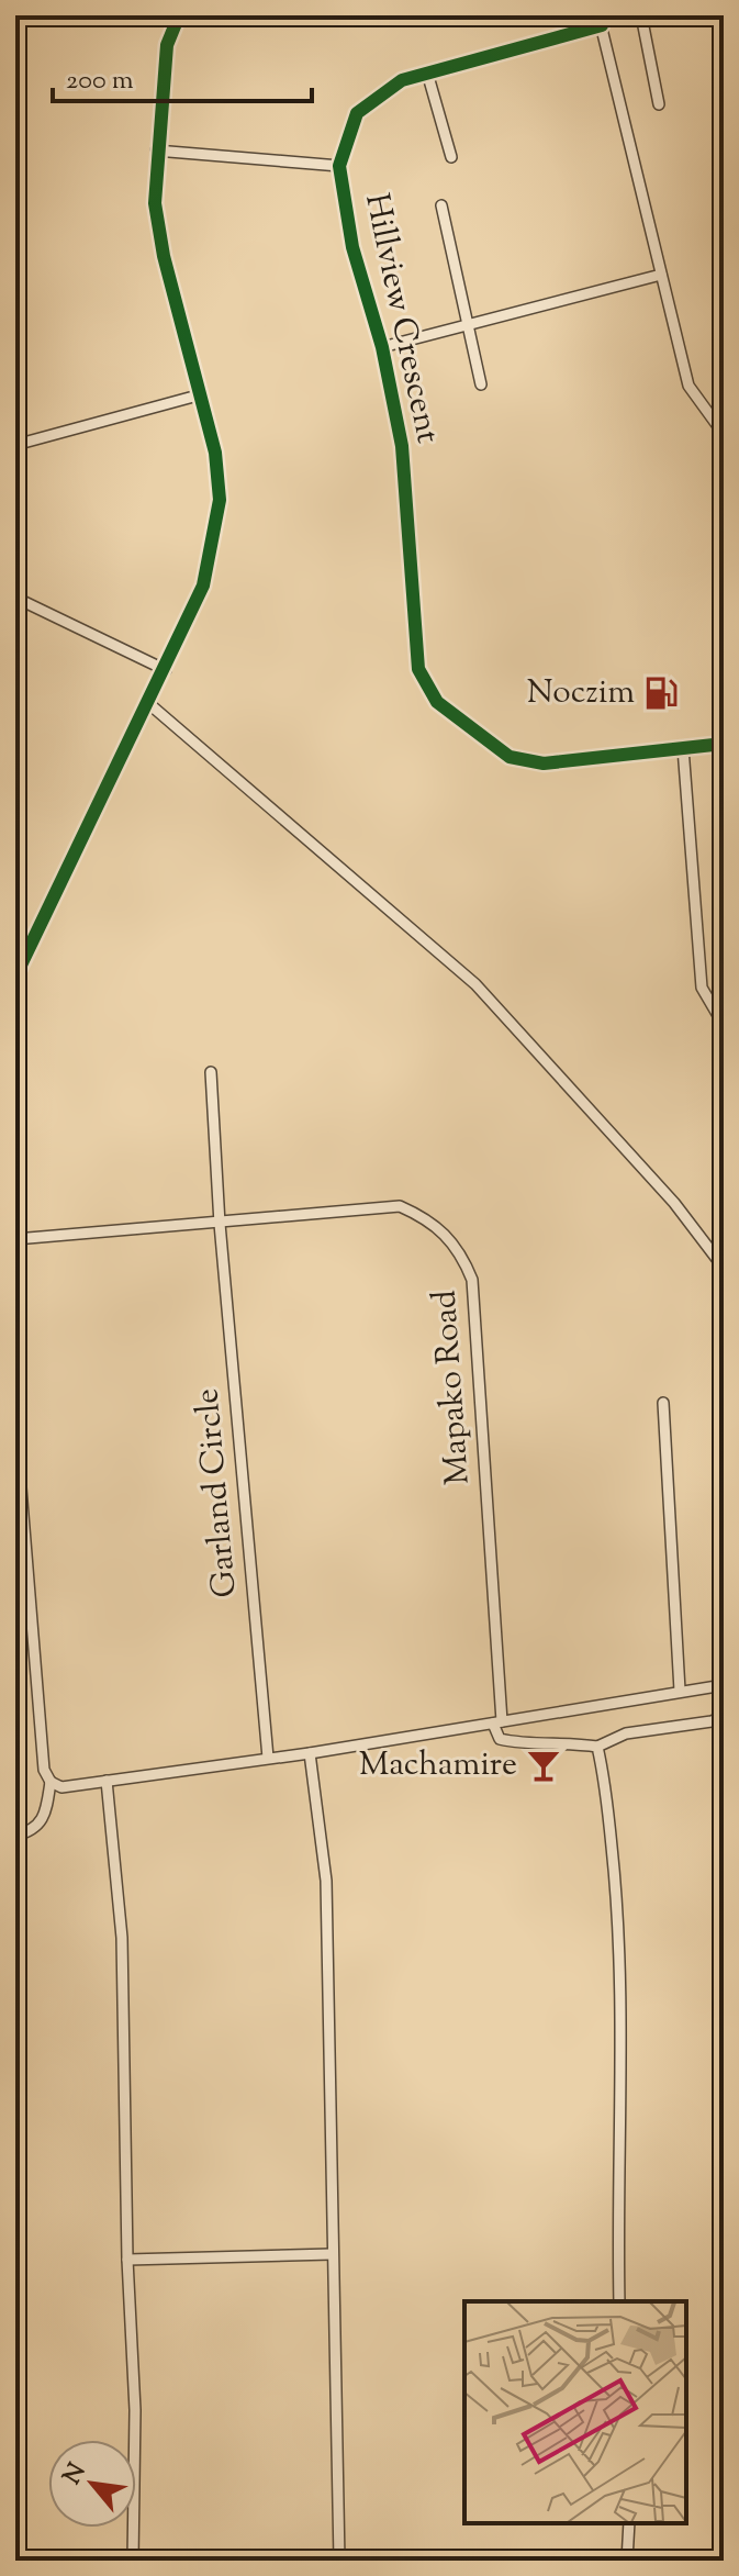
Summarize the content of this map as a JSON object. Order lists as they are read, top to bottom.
{
  "streets": {
    "street": ["Hillview Crescent", "Mapako Road", "Garland Circle"]
  },
  "crossings": [
    ["Mapako Road", "Garland Circle"]
  ],
  "places": {
    "fuel station": ["Noczim"],
    "bar": ["Machamire"]
  },
  "scale_bar": "200 m",
  "north": "top left"
}
